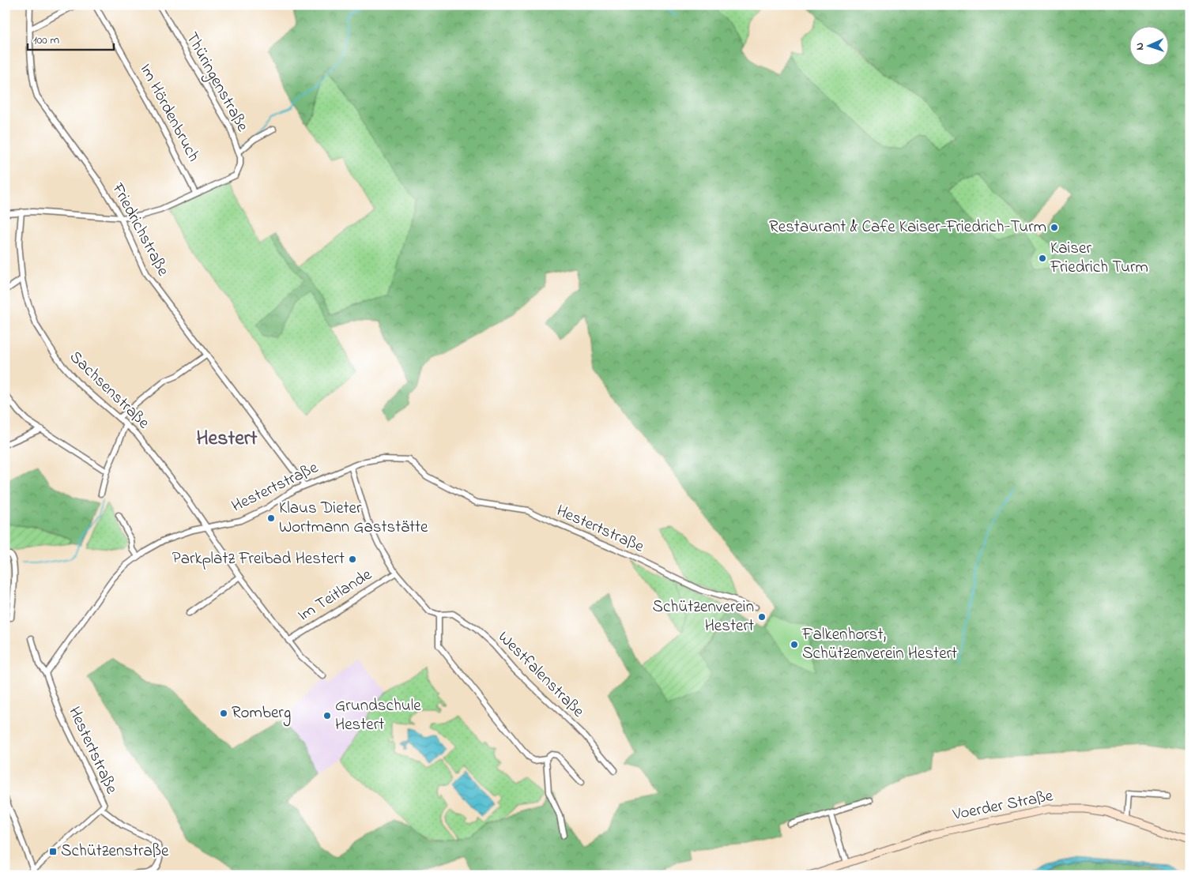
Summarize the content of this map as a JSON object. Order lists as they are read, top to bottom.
{
  "streets": {
    "main road": ["Voerder Straße"],
    "street": [
      "Thüringenstraße",
      "Im Hördenbruch",
      "Friedrichstraße",
      "Sachsenstraße",
      "Hestertstraße",
      "Im Teitlande",
      "Westfalenstraße"
    ]
  },
  "crossings": [
    ["Friedrichstraße", "Hestertstraße"],
    ["Sachsenstraße", "Hestertstraße"],
    ["Sachsenstraße", "Im Teitlande"],
    ["Hestertstraße", "Westfalenstraße"],
    ["Im Teitlande", "Westfalenstraße"]
  ],
  "districts": ["Hestert"],
  "places": {
    "other": [
      "Restaurant & Cafe Kaiser-Friedrich-Turm",
      "Kaiser Friedrich Turm",
      "Klaus Dieter Wortmann Gaststätte",
      "Parkplatz Freibad Hestert",
      "Schützenverein Hestert",
      "Falkenhorst, Schützenverein Hestert",
      "Romberg",
      "Grundschule Hestert"
    ],
    "transit": ["Schützenstraße"]
  },
  "scale_bar": "100 m",
  "north": "left"
}
